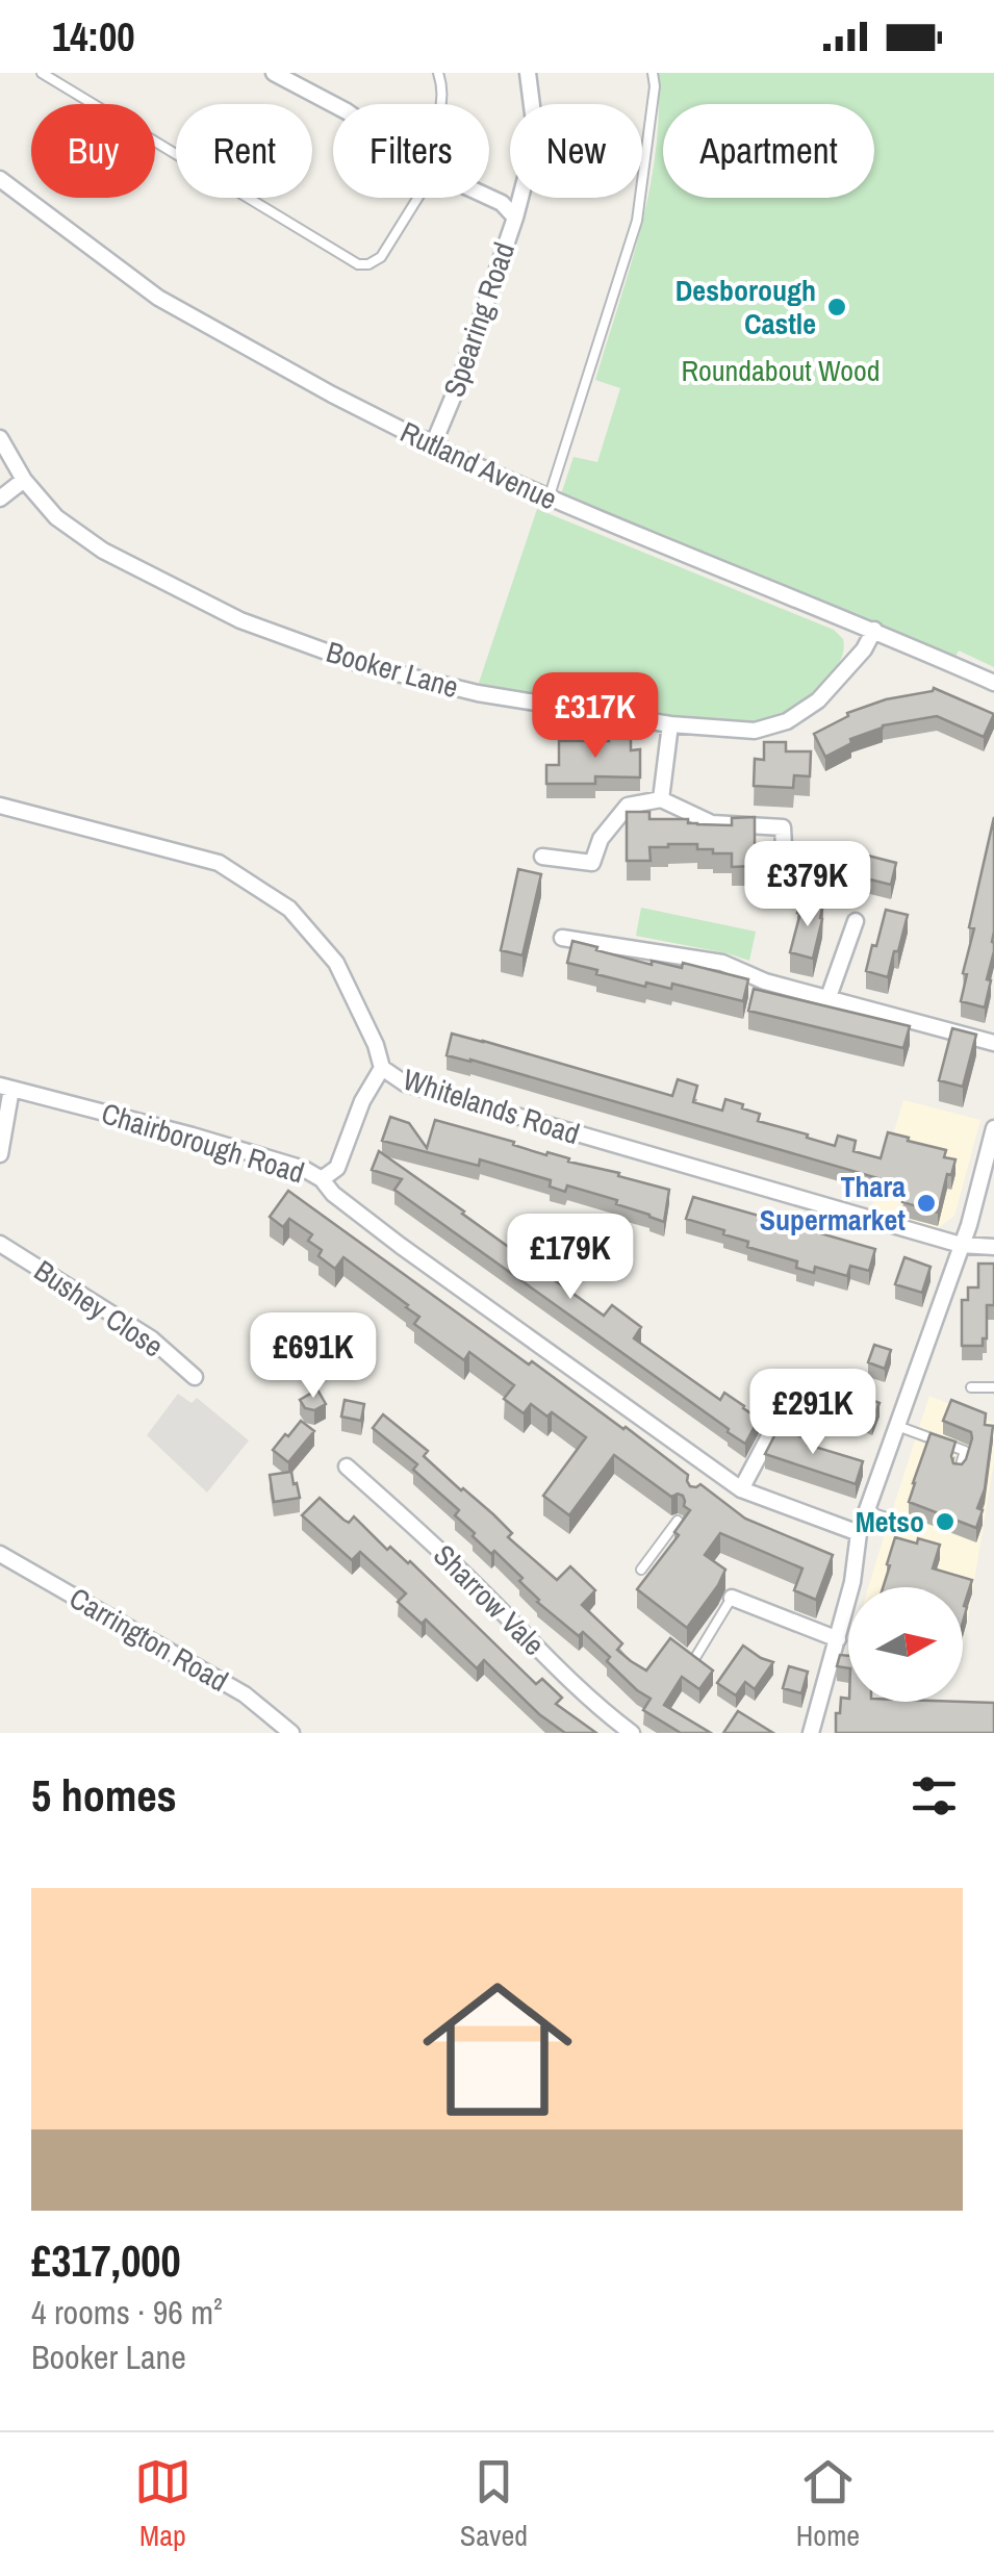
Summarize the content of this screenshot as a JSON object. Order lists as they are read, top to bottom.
{
  "streets": {
    "street": [
      "Spearing Road",
      "Rutland Avenue",
      "Booker Lane",
      "Whitelands Road",
      "Chairborough Road",
      "Bushey Close",
      "Sharrow Vale",
      "Carrington Road"
    ]
  },
  "crossings": [
    ["Spearing Road", "Rutland Avenue"],
    ["Rutland Avenue", "Booker Lane"]
  ],
  "parks": ["Roundabout Wood"],
  "places": ["Desborough Castle", "Thara Supermarket", "Metso"],
  "north": "right",
  "page": {
    "status": "14:00",
    "chip": [
      "Buy",
      "Rent",
      "Filters",
      "New",
      "Apartment"
    ],
    "price": [
      "£317K",
      "£379K",
      "£179K",
      "£691K",
      "£291K"
    ],
    "heading": "5 homes",
    "list": [
      {
        "name": "£317,000",
        "note": "4 rooms · 96 m² · Booker Lane"
      }
    ],
    "tabs": ["Map", "Saved", "Home"]
  }
}
